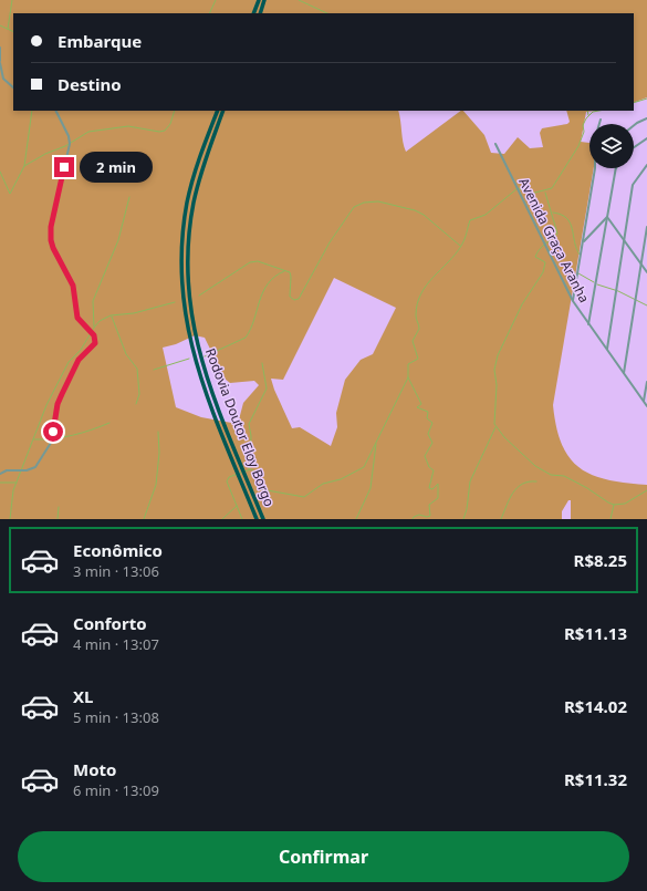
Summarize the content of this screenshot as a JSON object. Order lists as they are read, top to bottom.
{
  "streets": {
    "highway": ["Rodovia Doutor Eloy Borgo"],
    "street": ["Avenida Graça Aranha"]
  },
  "page": {
    "banner": ["Embarque", "Destino"],
    "bubble": "2 min",
    "list": [
      {
        "name": "Econômico",
        "note": "3 min · 13:06",
        "value": "R$8.25"
      },
      {
        "name": "Conforto",
        "note": "4 min · 13:07",
        "value": "R$11.13"
      },
      {
        "name": "XL",
        "note": "5 min · 13:08",
        "value": "R$14.02"
      },
      {
        "name": "Moto",
        "note": "6 min · 13:09",
        "value": "R$11.32"
      }
    ],
    "buttons": "Confirmar"
  }
}
